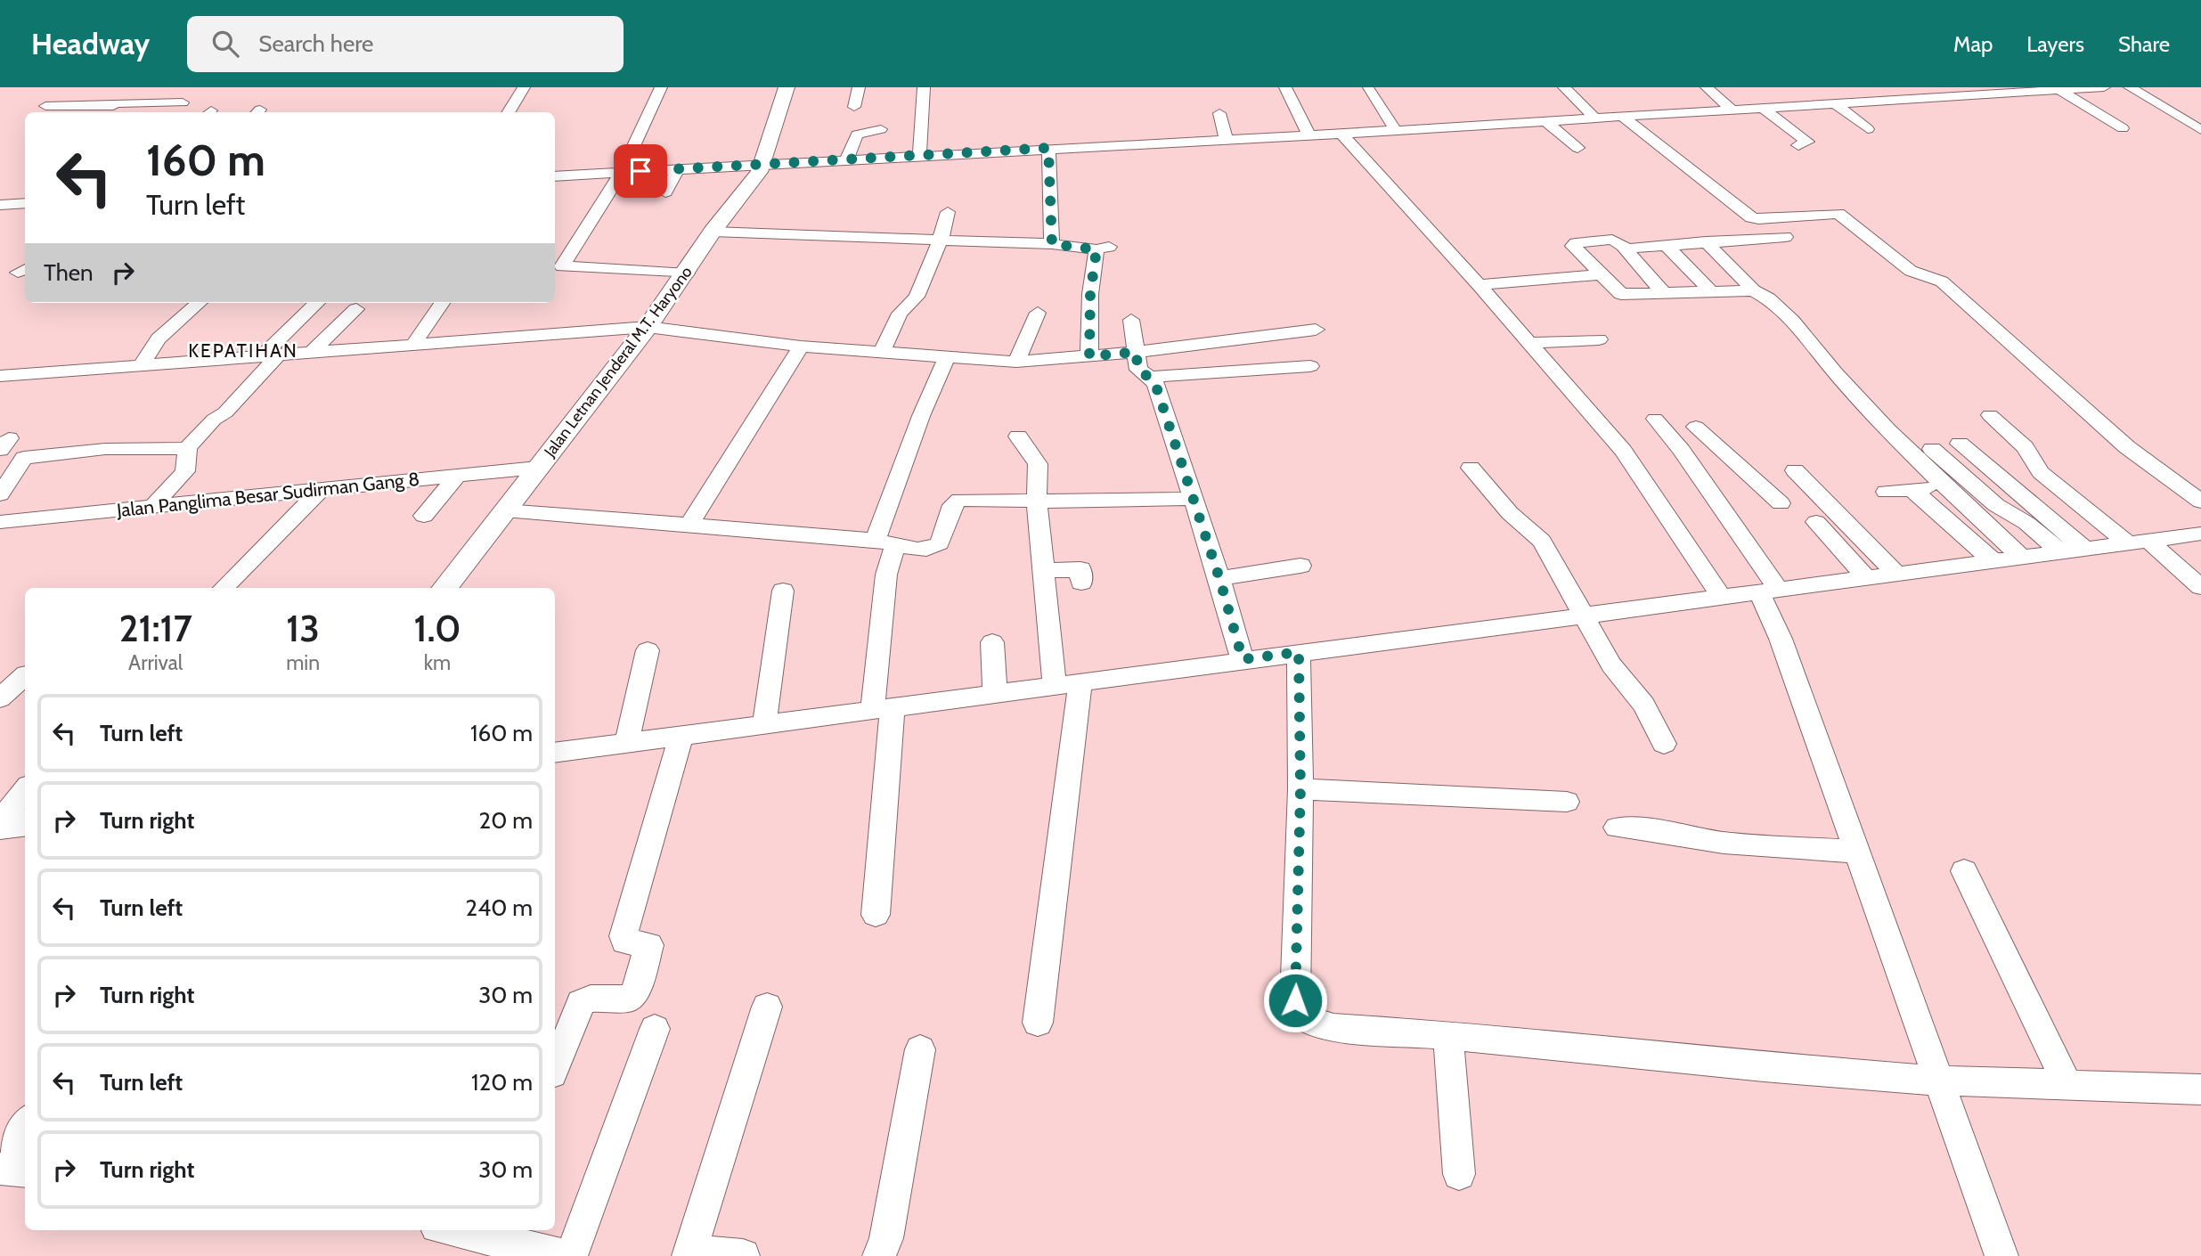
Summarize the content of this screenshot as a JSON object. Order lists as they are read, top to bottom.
{
  "streets": {
    "main road": ["Jalan Letnan Jenderal M.T. Haryono"],
    "street": ["Jalan Panglima Besar Sudirman Gang 8"]
  },
  "crossings": [
    ["Jalan Letnan Jenderal M.T. Haryono", "Jalan Panglima Besar Sudirman Gang 8"]
  ],
  "districts": ["KEPATIHAN"],
  "page": {
    "header": "Headway",
    "search": "Search here",
    "nav": ["Map", "Layers", "Share"],
    "turn": ["160 m", "Turn left"],
    "then": "Then",
    "eta": [
      "21:17",
      "Arrival",
      "13",
      "min",
      "1.0",
      "km"
    ],
    "list": [
      {
        "name": "Turn left",
        "value": "160 m"
      },
      {
        "name": "Turn right",
        "value": "20 m"
      },
      {
        "name": "Turn left",
        "value": "240 m"
      },
      {
        "name": "Turn right",
        "value": "30 m"
      },
      {
        "name": "Turn left",
        "value": "120 m"
      },
      {
        "name": "Turn right",
        "value": "30 m"
      }
    ]
  }
}
